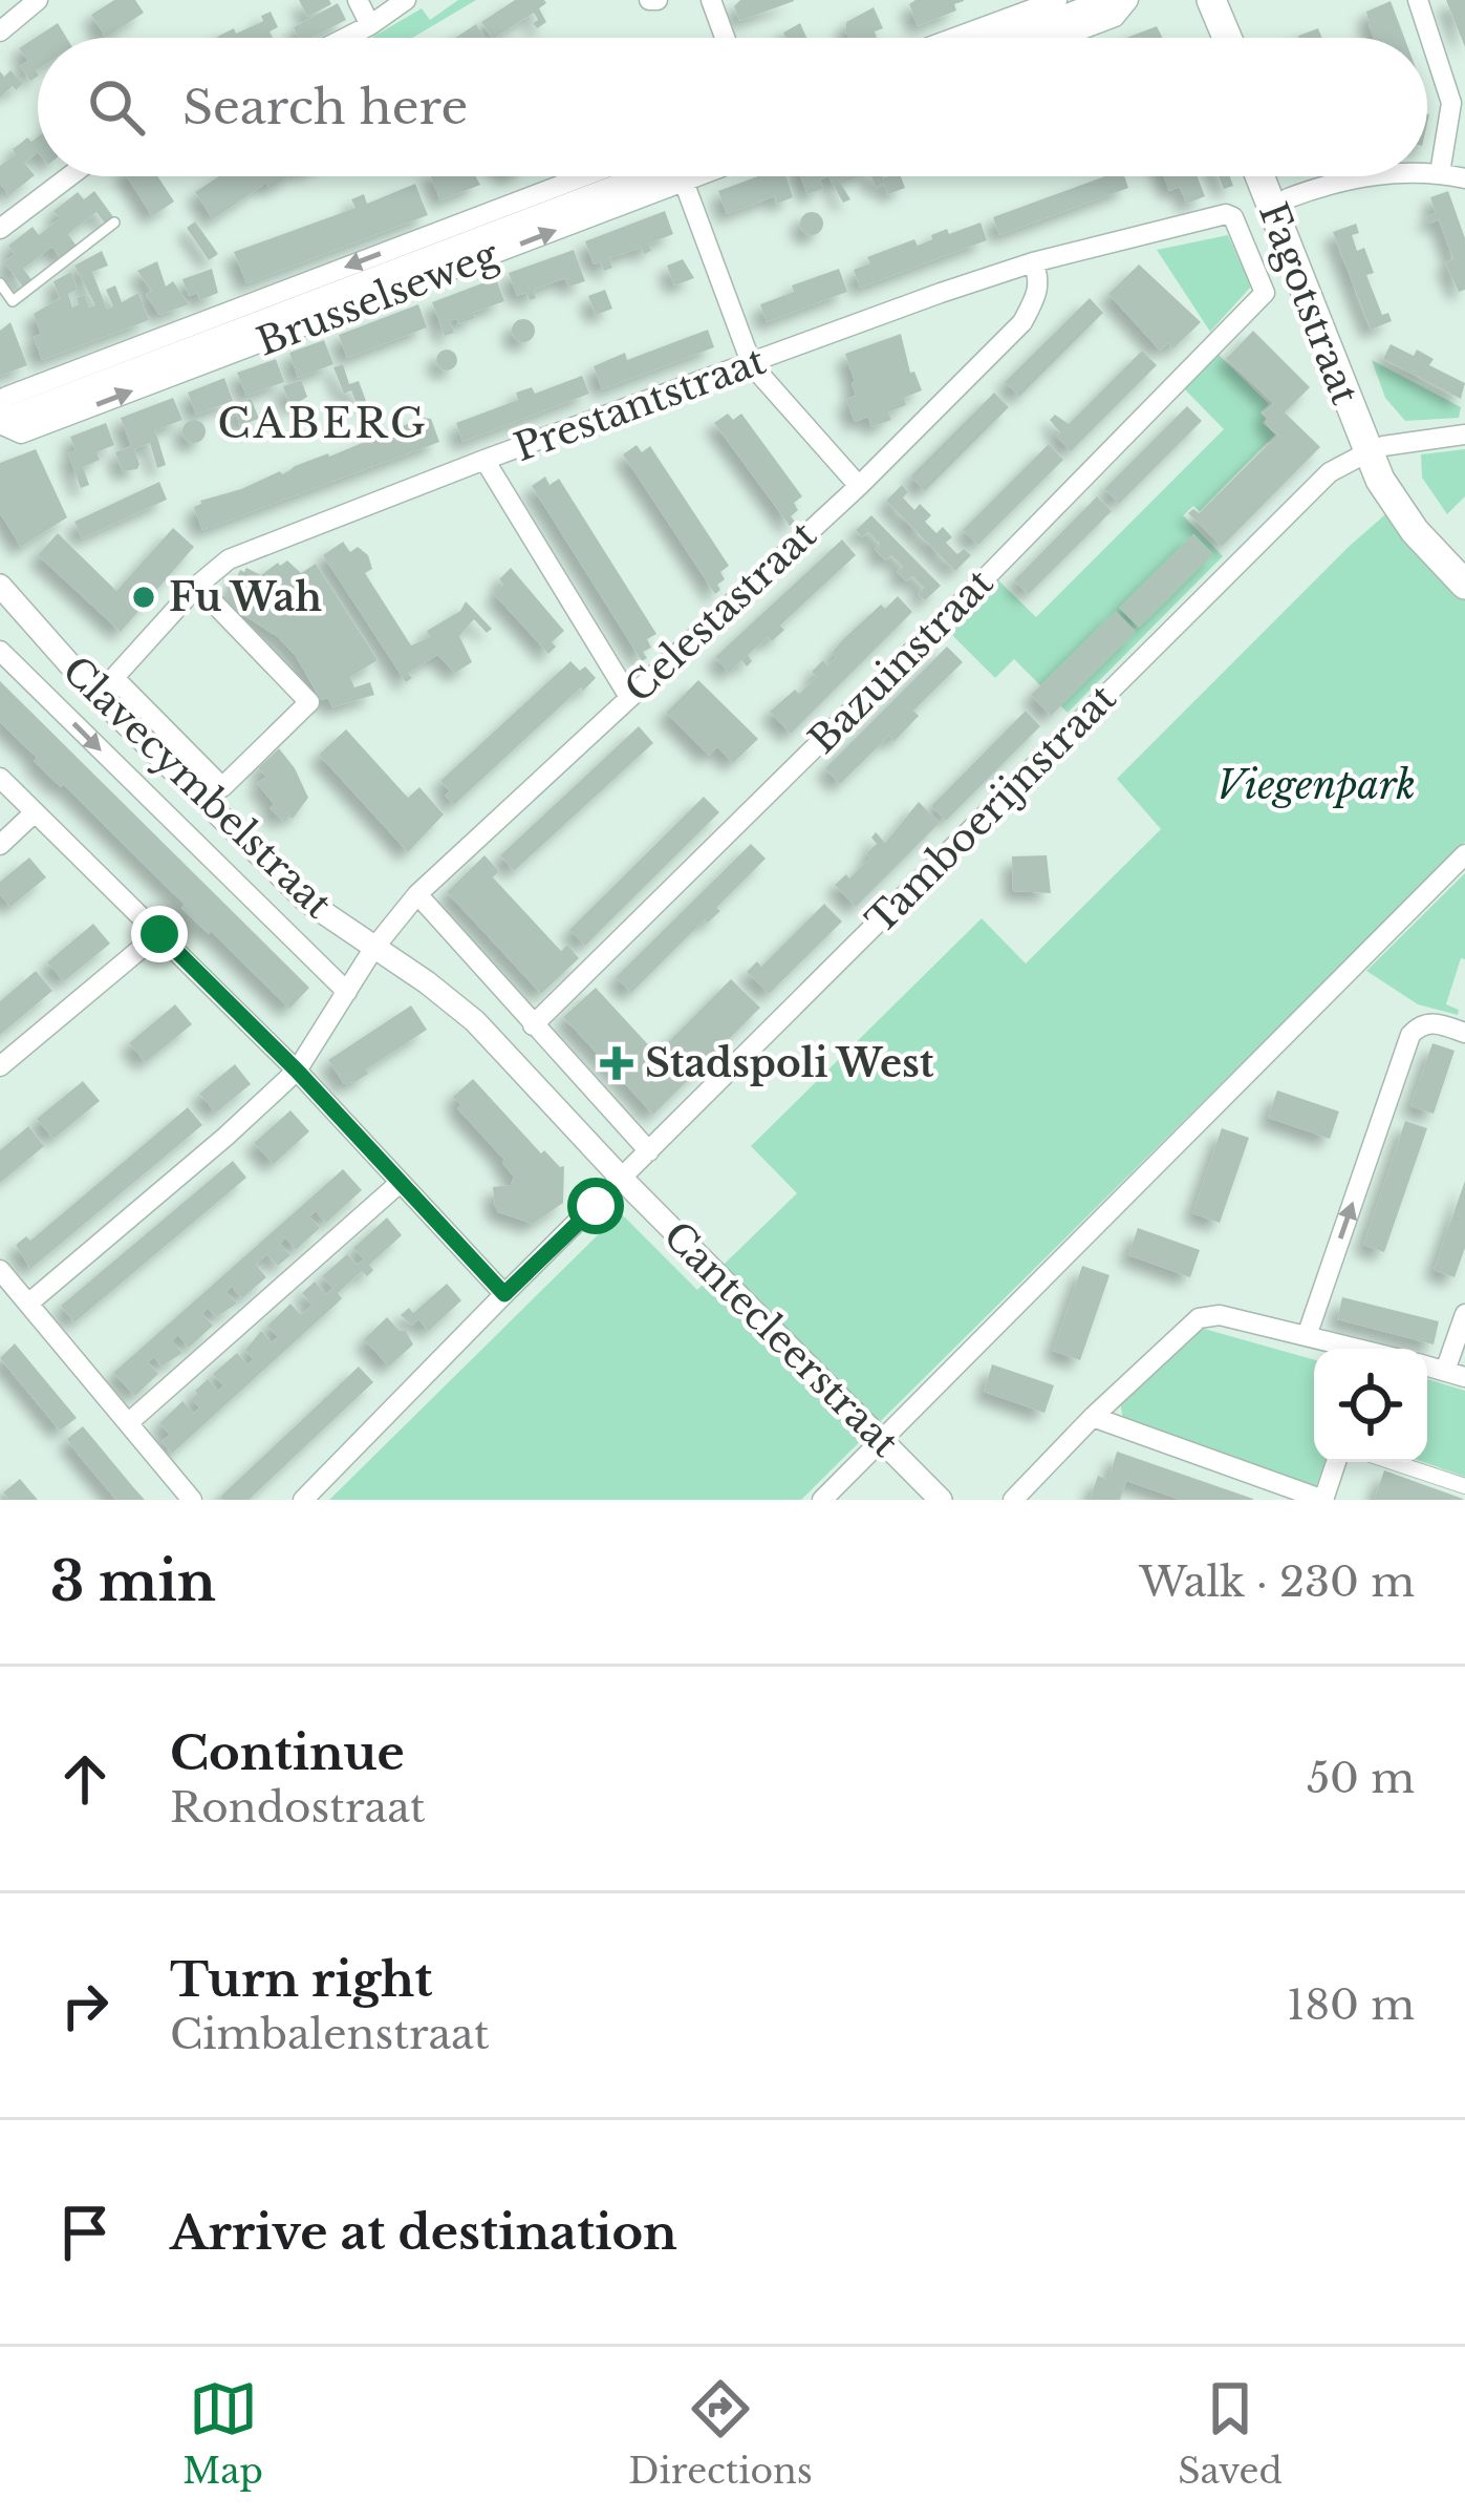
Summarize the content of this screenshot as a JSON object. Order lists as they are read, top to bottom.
{
  "streets": {
    "main road": ["Fagotstraat"],
    "street": [
      "Brusselseweg",
      "Prestantstraat",
      "Celestastraat",
      "Bazuinstraat",
      "Clavecymbelstraat",
      "Tamboerijnstraat",
      "Cantecleerstraat"
    ]
  },
  "crossings": [
    ["Fagotstraat", "Tamboerijnstraat"],
    ["Prestantstraat", "Celestastraat"],
    ["Prestantstraat", "Bazuinstraat"],
    ["Prestantstraat", "Clavecymbelstraat"],
    ["Celestastraat", "Clavecymbelstraat"],
    ["Clavecymbelstraat", "Tamboerijnstraat"],
    ["Clavecymbelstraat", "Cantecleerstraat"],
    ["Tamboerijnstraat", "Cantecleerstraat"]
  ],
  "districts": ["CABERG"],
  "parks": ["Viegenpark"],
  "places": {
    "other": ["Fu Wah"],
    "health": ["Stadspoli West"]
  },
  "page": {
    "search": "Search here",
    "heading": ["3 min", "Walk · 230 m"],
    "list": [
      ["Continue", "Rondostraat", "50 m"],
      ["Turn right", "Cimbalenstraat", "180 m"],
      "Arrive at destination"
    ],
    "nav": ["Map", "Directions", "Saved"]
  }
}
